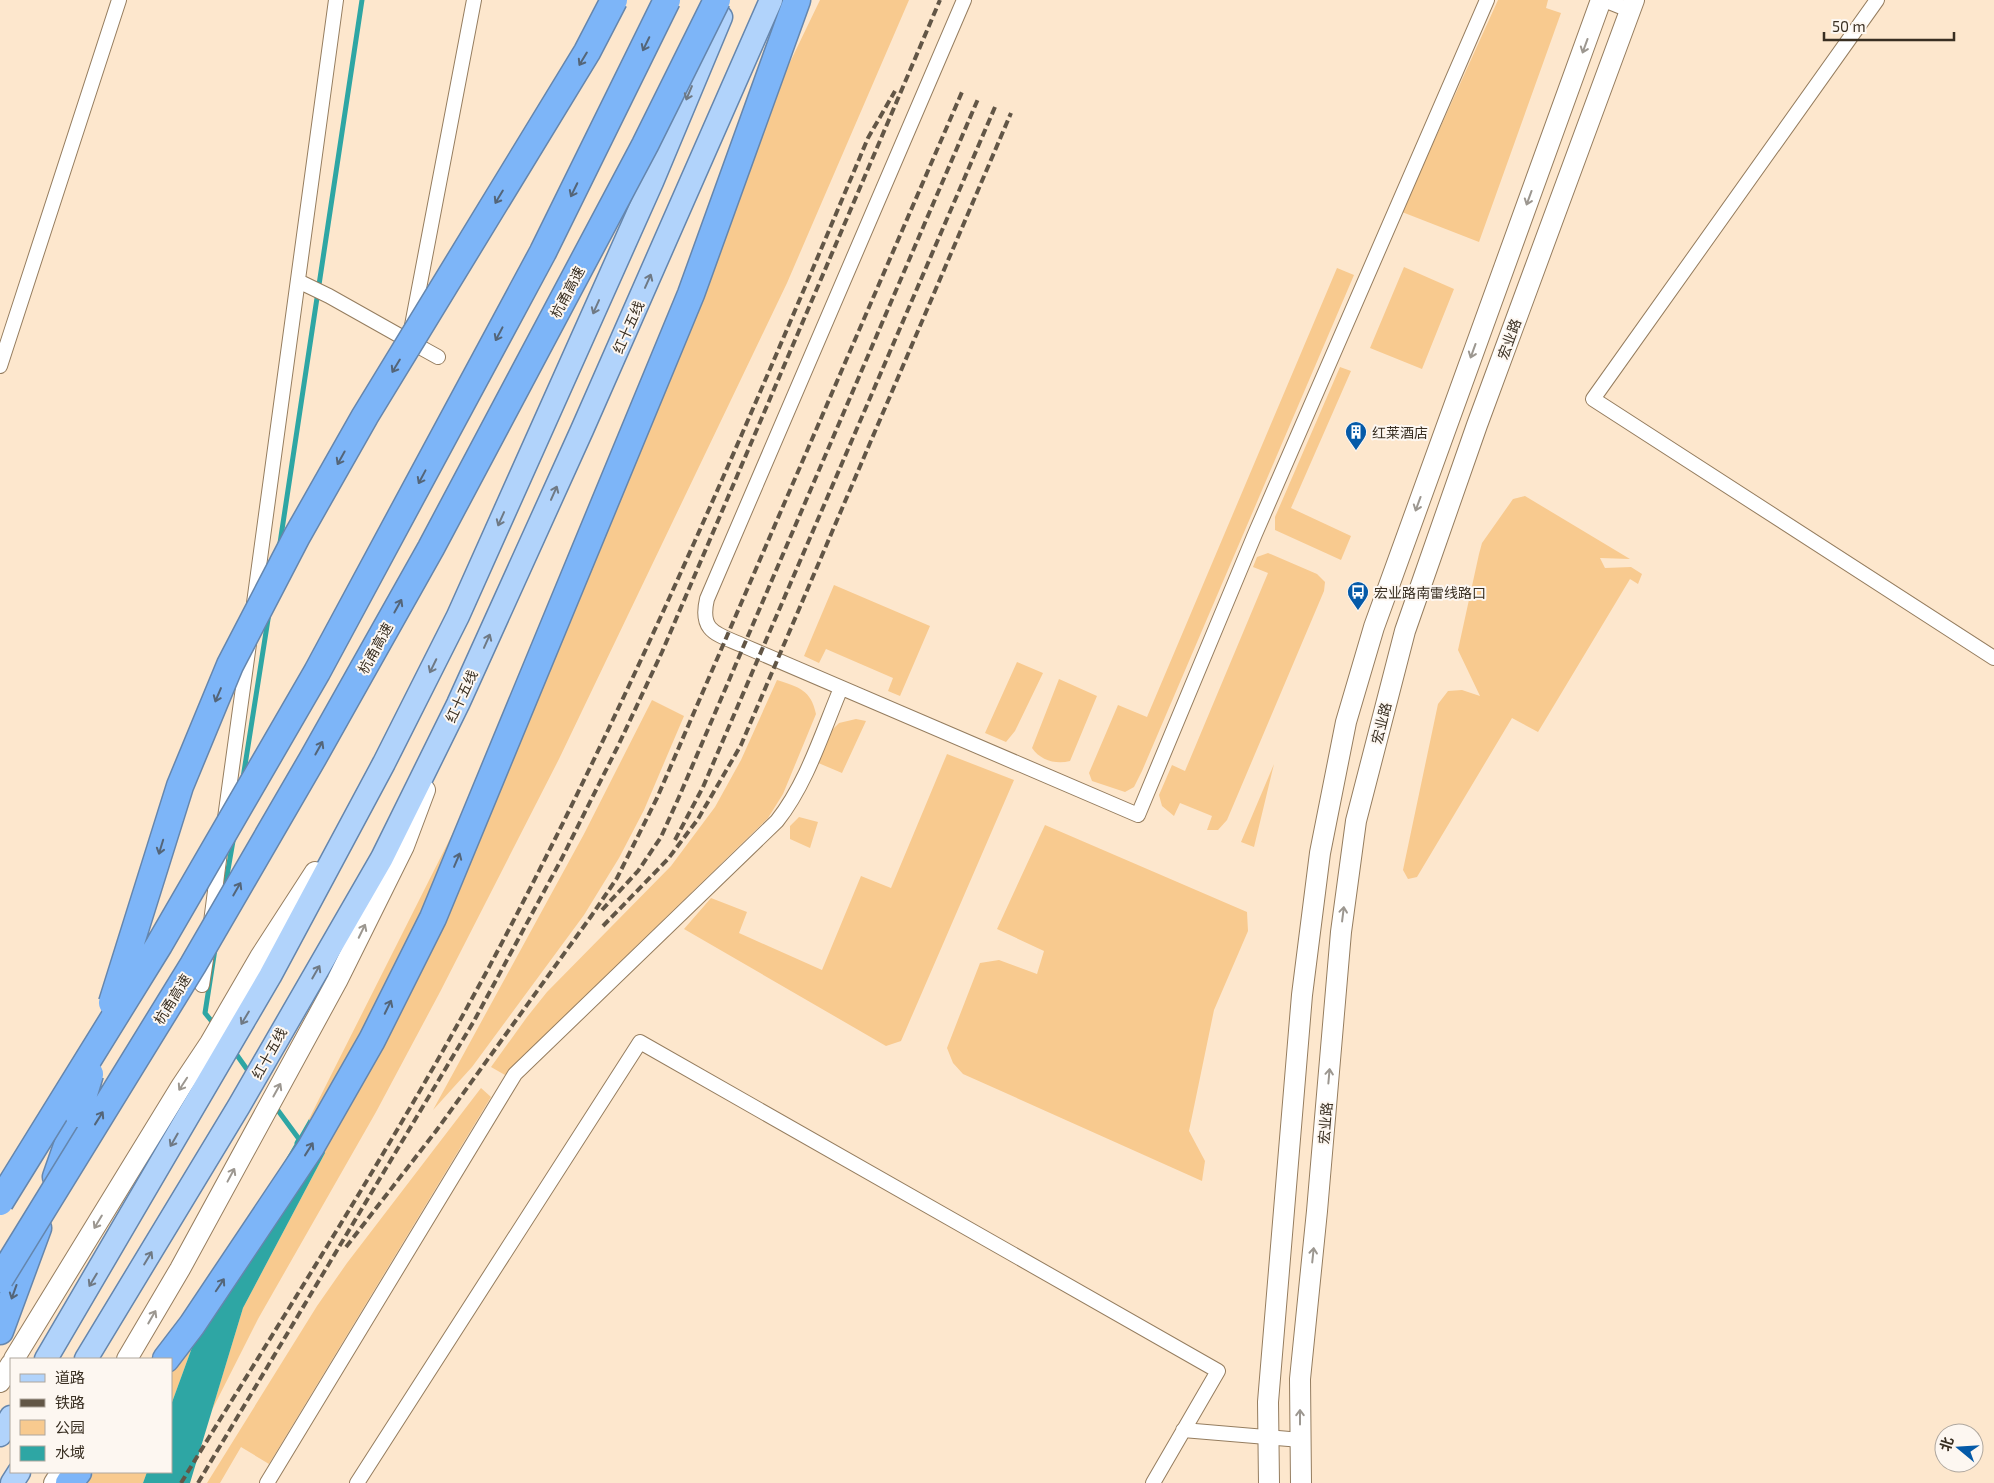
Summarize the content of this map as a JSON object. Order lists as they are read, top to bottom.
{
  "streets": {
    "highway": ["杭甬高速"],
    "main road": ["红十五线"],
    "street": ["宏业路"]
  },
  "places": {
    "building": ["红莱酒店"],
    "bus stop": ["宏业路南雷线路口"]
  },
  "legend": [
    "道路",
    "铁路",
    "公园",
    "水域"
  ],
  "scale_bar": "50 m",
  "north": "left"
}
